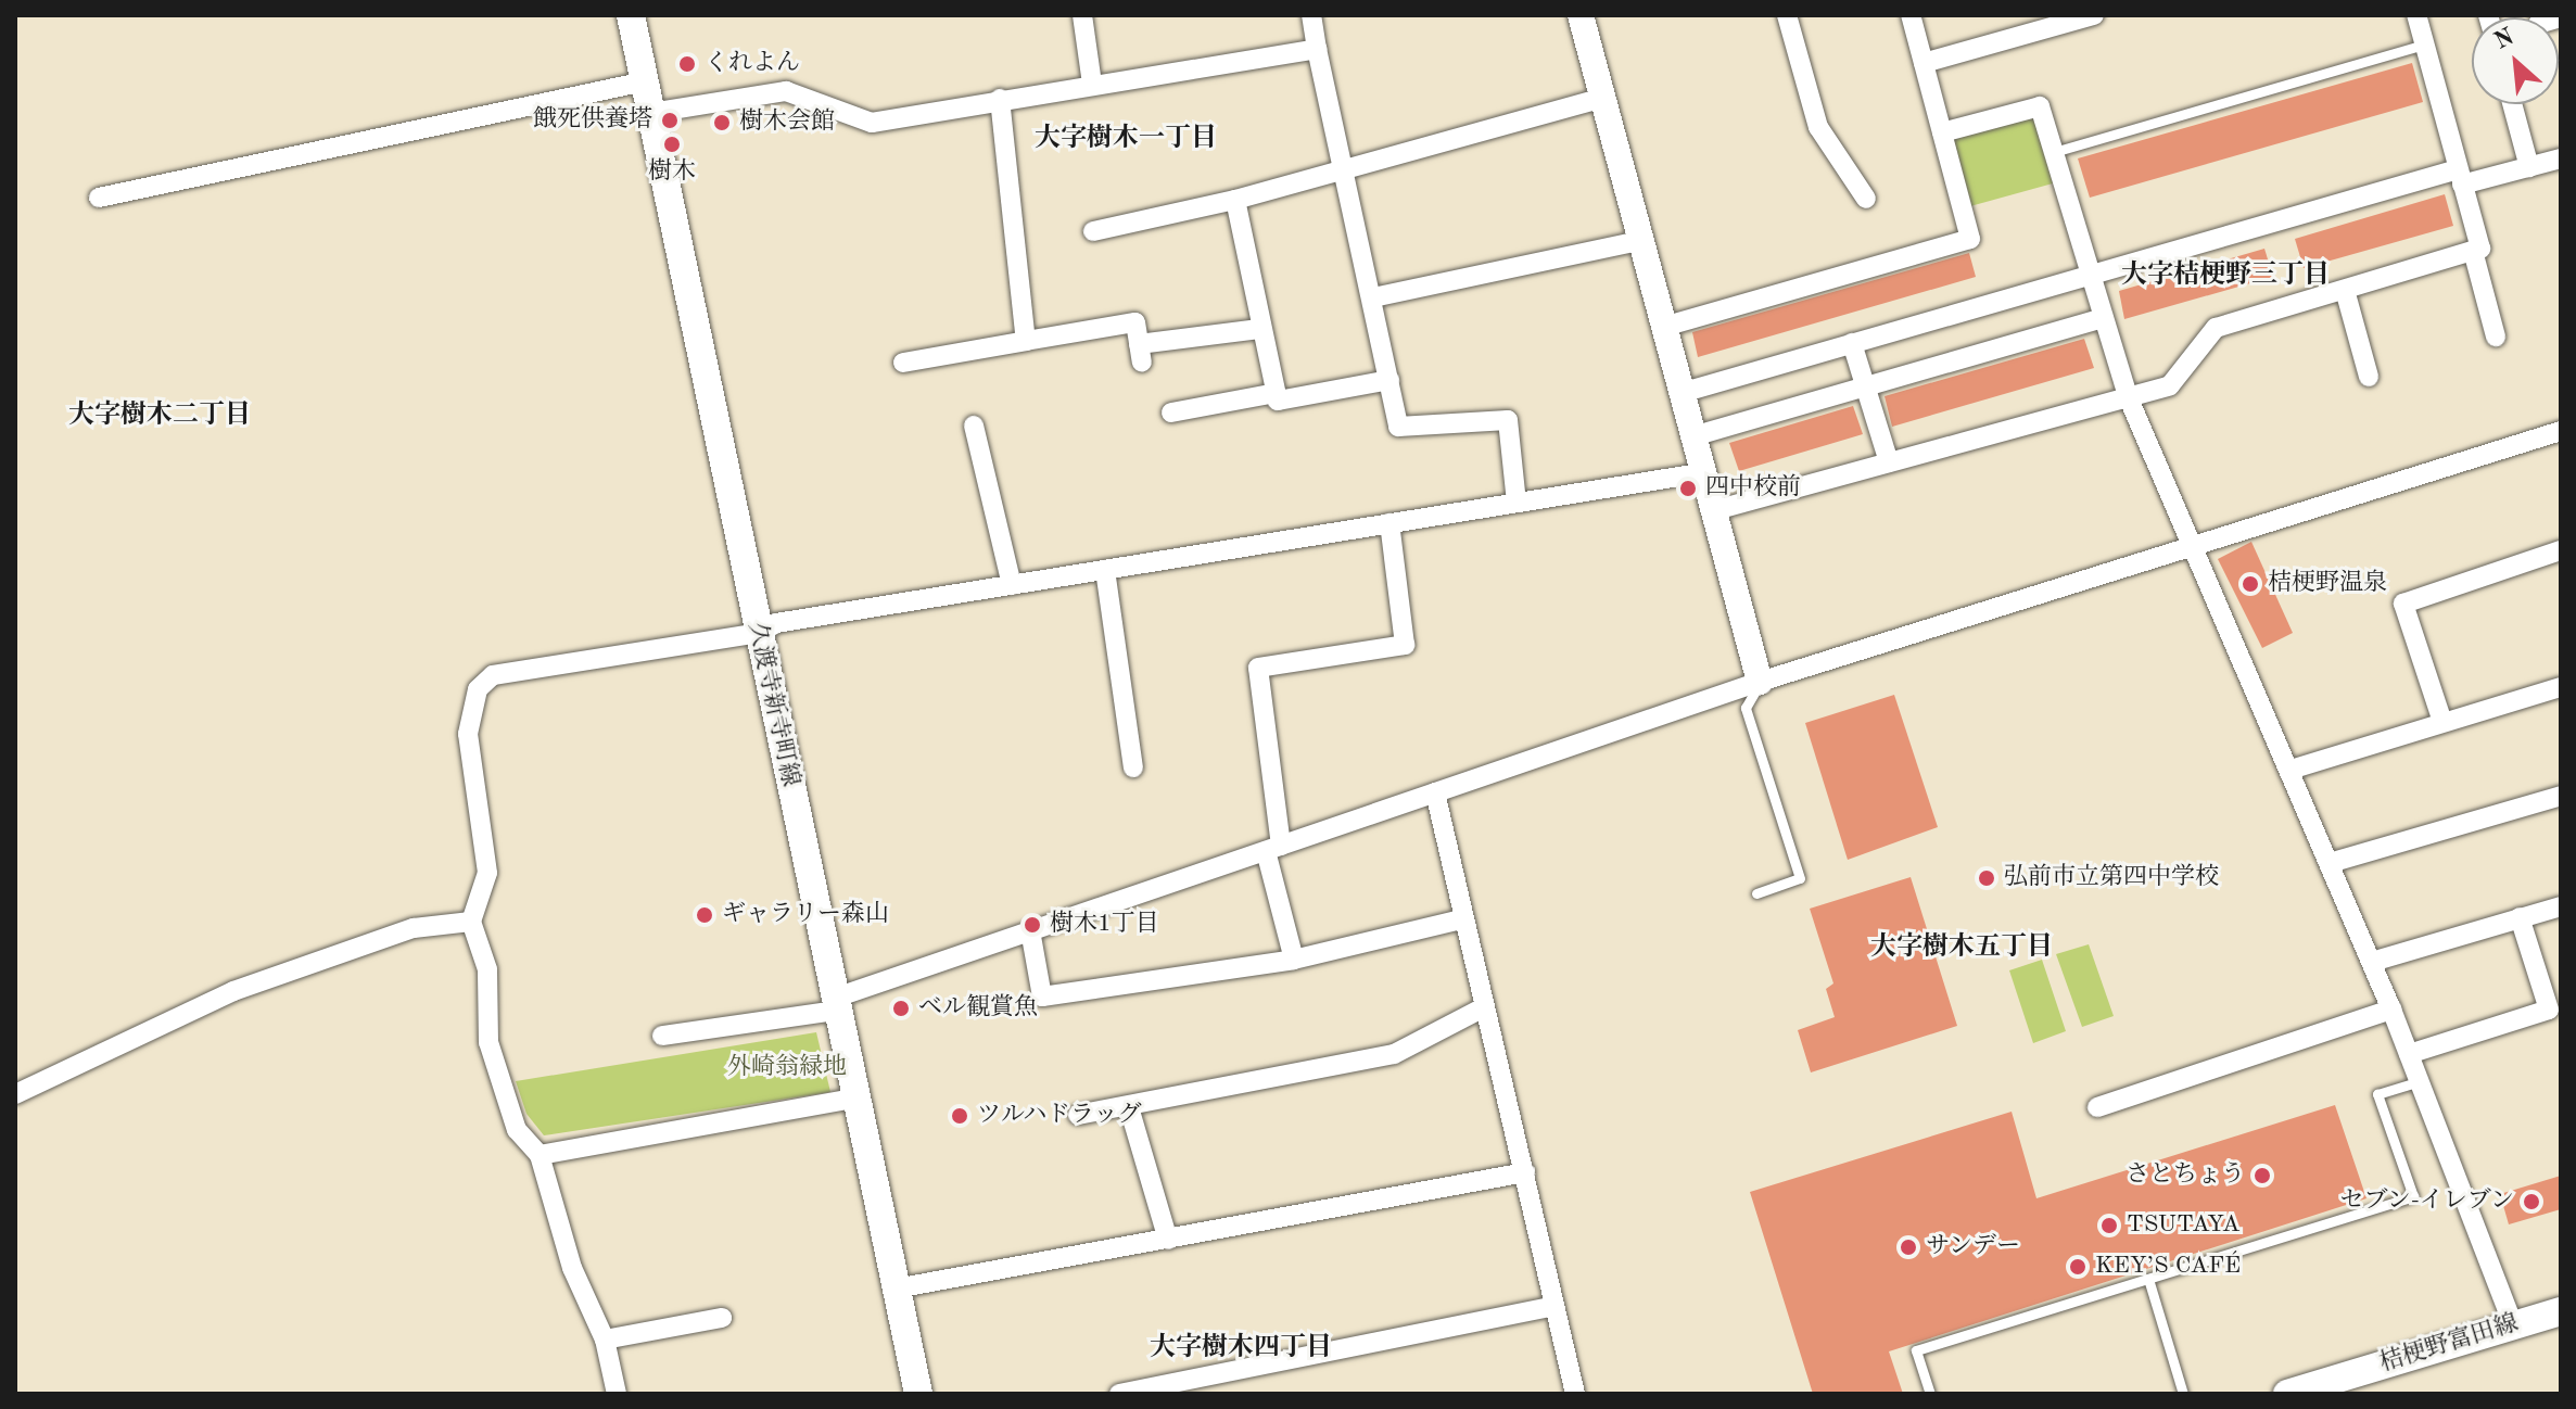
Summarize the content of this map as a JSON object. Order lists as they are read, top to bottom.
{
  "streets": {
    "main road": ["久渡寺新寺町線", "桔梗野富田線"]
  },
  "districts": [
    "大字樹木一丁目",
    "大字桔梗野三丁目",
    "大字樹木二丁目",
    "大字樹木五丁目",
    "大字樹木四丁目"
  ],
  "parks": ["外崎翁緑地"],
  "places": [
    "くれよん",
    "餓死供養塔",
    "樹木会館",
    "樹木",
    "四中校前",
    "桔梗野温泉",
    "弘前市立第四中学校",
    "ギャラリー森山",
    "樹木1丁目",
    "ベル観賞魚",
    "ツルハドラッグ",
    "さとちょう",
    "セブン-イレブン",
    "TSUTAYA",
    "サンデー",
    "KEY’S CAFÉ"
  ],
  "north": "top left"
}
